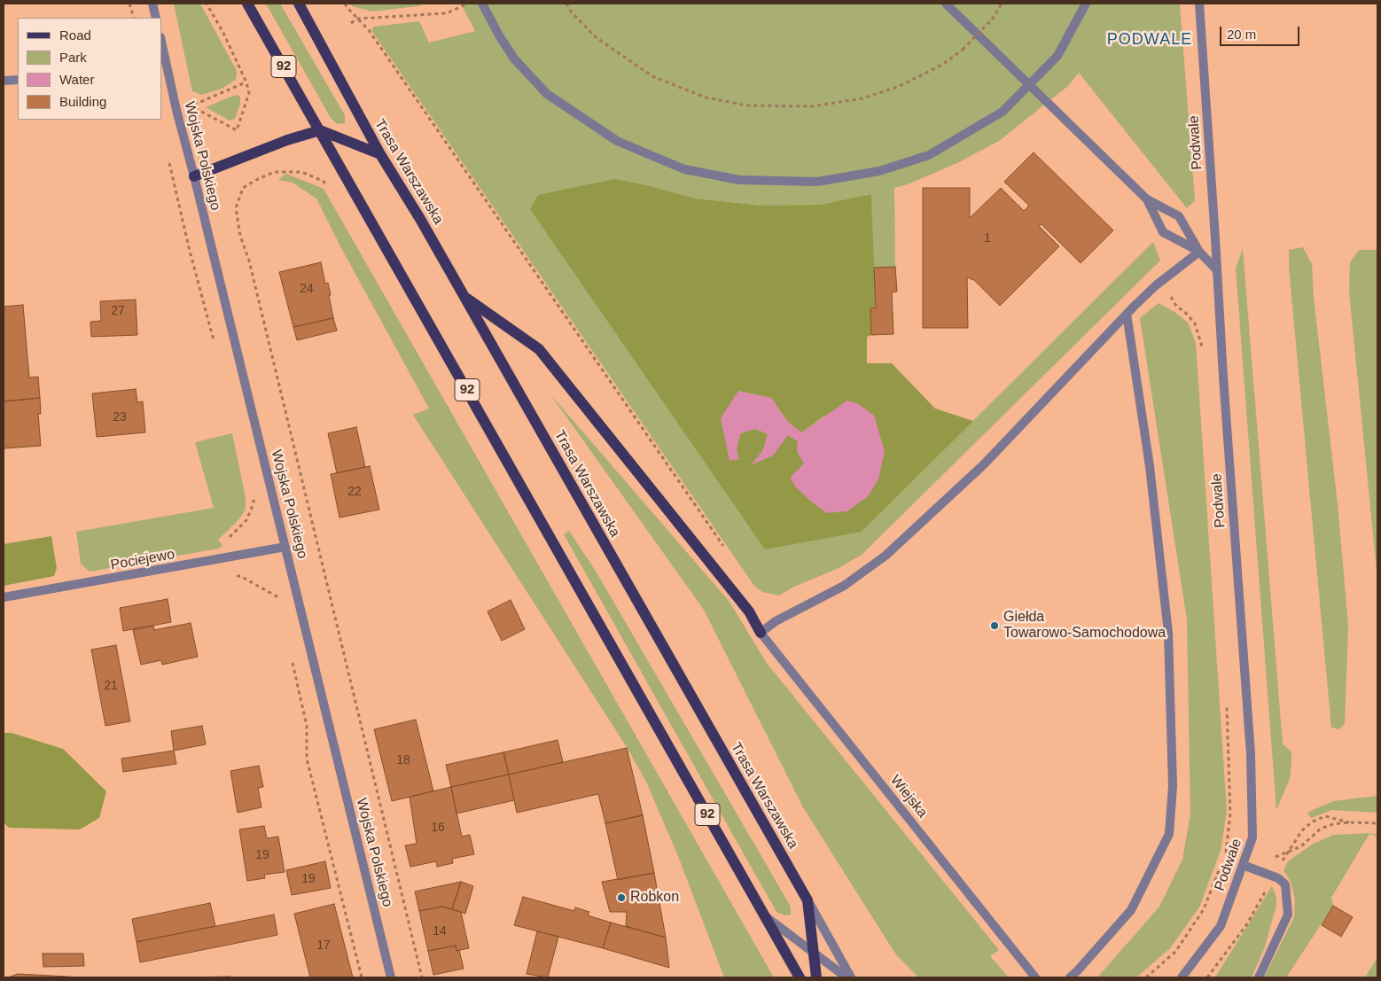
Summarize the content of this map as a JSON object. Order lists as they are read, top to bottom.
{
  "streets": {
    "main road": ["92", "Trasa Warszawska"],
    "street": [
      "Podwale",
      "Wojska Polskiego",
      "Pociejewo",
      "Wiejska"
    ]
  },
  "crossings": [
    ["Wojska Polskiego", "Pociejewo"]
  ],
  "districts": ["PODWALE"],
  "places": ["Giełda Towarowo-Samochodowa", "Robkon"],
  "house_numbers": [
    "1",
    "24",
    "27",
    "23",
    "22",
    "21",
    "18",
    "16",
    "19",
    "19",
    "14",
    "17"
  ],
  "legend": [
    "Road",
    "Park",
    "Water",
    "Building"
  ],
  "scale_bar": "20 m"
}
